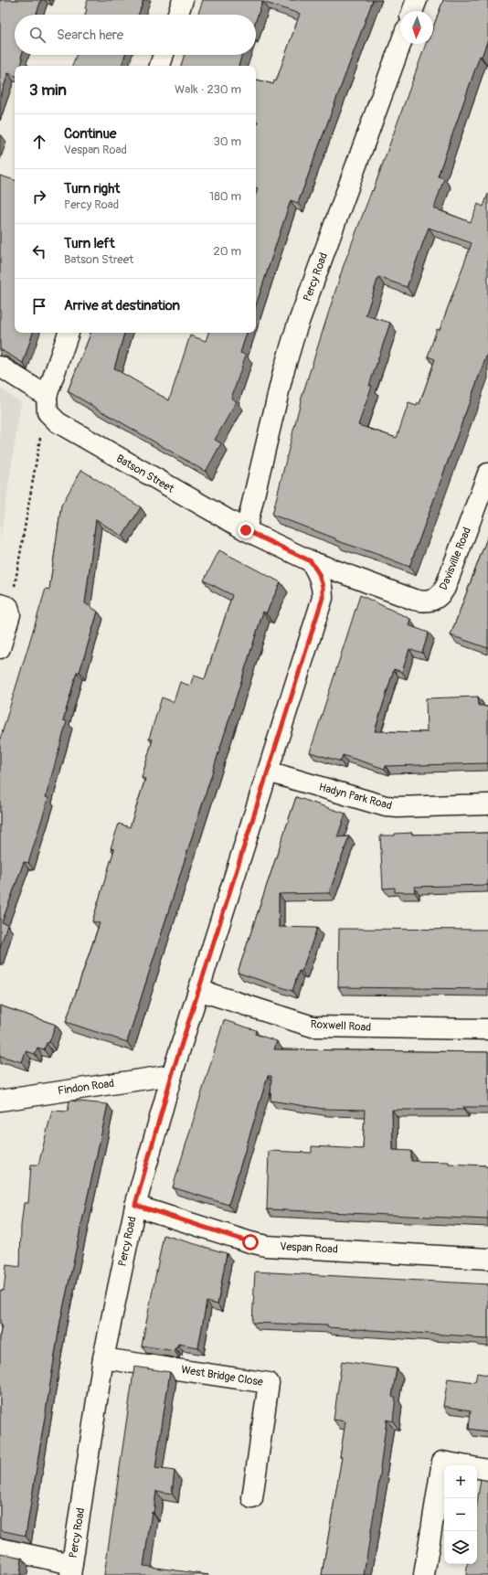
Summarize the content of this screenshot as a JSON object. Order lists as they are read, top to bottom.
{
  "streets": {
    "street": [
      "Percy Road",
      "Batson Street",
      "Davisville Road",
      "Hadyn Park Road",
      "Roxwell Road",
      "Findon Road",
      "Vespan Road",
      "West Bridge Close"
    ]
  },
  "crossings": [
    ["Percy Road", "Batson Street"],
    ["Percy Road", "Davisville Road"],
    ["Percy Road", "Hadyn Park Road"],
    ["Percy Road", "Roxwell Road"],
    ["Percy Road", "Findon Road"],
    ["Percy Road", "Vespan Road"],
    ["Percy Road", "West Bridge Close"],
    ["Batson Street", "Davisville Road"]
  ],
  "north": "bottom",
  "page": {
    "search": "Search here",
    "heading": ["3 min", "Walk · 230 m"],
    "list": [
      ["Continue", "Vespan Road", "30 m"],
      ["Turn right", "Percy Road", "180 m"],
      ["Turn left", "Batson Street", "20 m"],
      "Arrive at destination"
    ],
    "map_buttons": ["+", "−"]
  }
}
